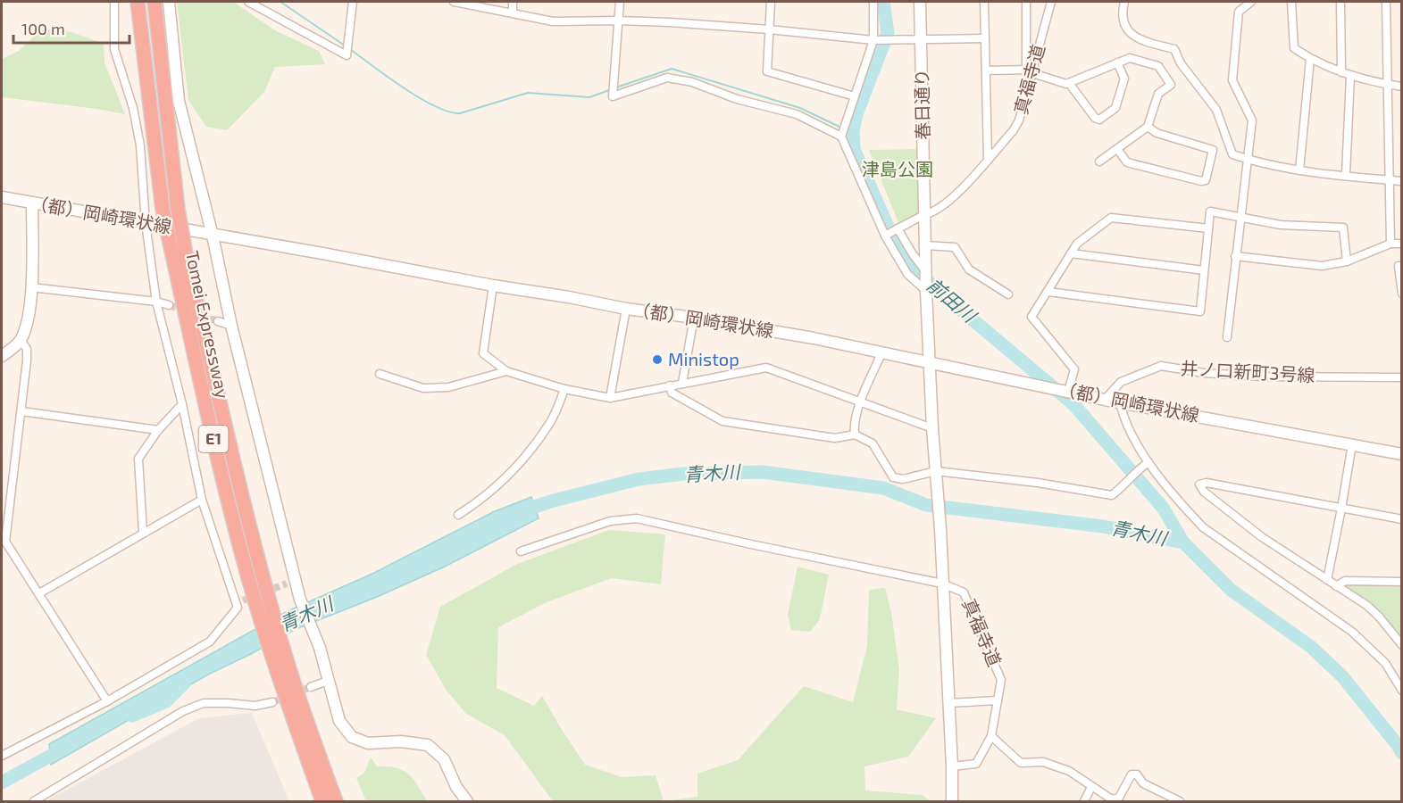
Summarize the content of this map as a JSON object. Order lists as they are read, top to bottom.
{
  "streets": {
    "highway": ["Tomei Expressway", "E1"],
    "street": [
      "真福寺道",
      "春日通り",
      "（都）岡崎環状線",
      "井ノ口新町3号線"
    ]
  },
  "crossings": [
    ["真福寺道", "春日通り"],
    ["（都）岡崎環状線", "井ノ口新町3号線"]
  ],
  "water": ["前田川", "青木川"],
  "parks": ["津島公園"],
  "places": ["Ministop"],
  "scale_bar": "100 m"
}
